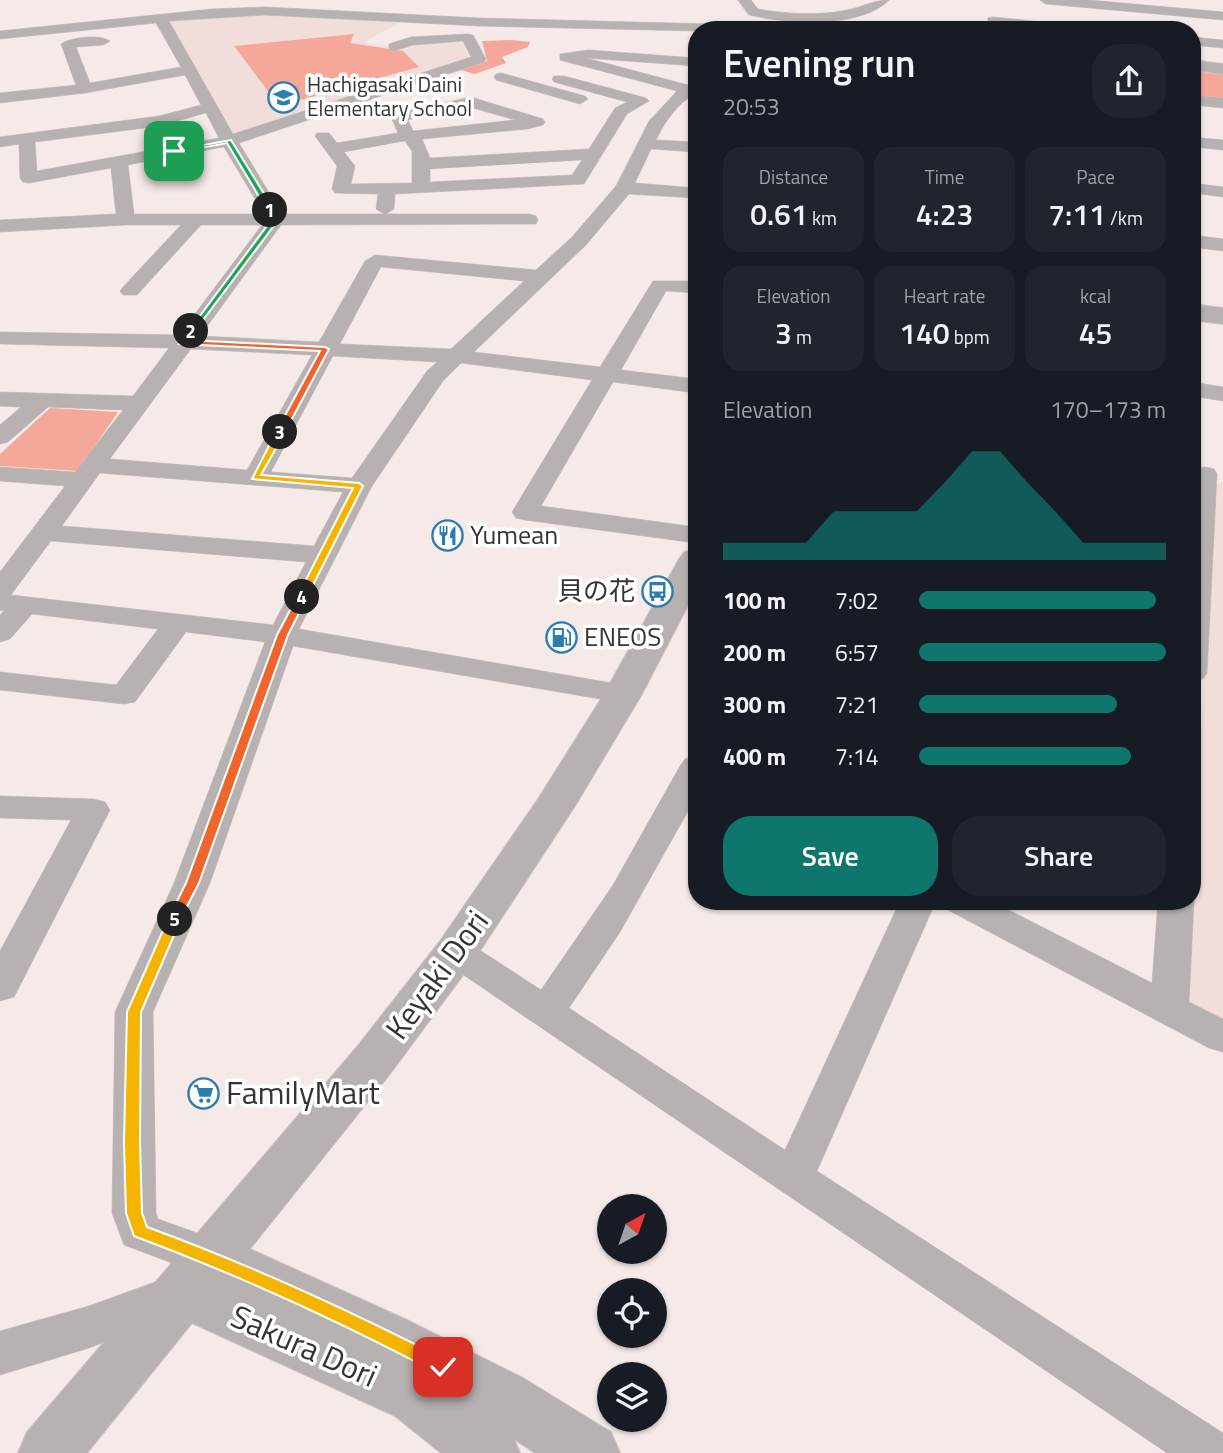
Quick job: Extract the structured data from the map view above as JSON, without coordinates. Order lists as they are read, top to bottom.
{
  "streets": {
    "street": ["Keyaki Dori", "Sakura Dori"]
  },
  "crossings": [
    ["Keyaki Dori", "Sakura Dori"]
  ],
  "places": {
    "school or university": ["Hachigasaki Daini Elementary School"],
    "restaurant": ["Yumean"],
    "bus stop": ["貝の花"],
    "fuel station": ["ENEOS"],
    "supermarket": ["FamilyMart"]
  },
  "north": "top right",
  "page": {
    "heading": ["Evening run", "20:53"],
    "stats": [
      ["Distance", "0.61 km"],
      ["Time", "4:23"],
      ["Pace", "7:11 /km"],
      ["Elevation", "3 m"],
      ["Heart rate", "140 bpm"],
      ["kcal", "45"]
    ],
    "pins": [
      "1",
      "2",
      "3",
      "4",
      "5"
    ],
    "chart": ["Elevation", "170–173 m"],
    "list": [
      {
        "name": "100 m",
        "note": "7:02"
      },
      {
        "name": "200 m",
        "note": "6:57"
      },
      {
        "name": "300 m",
        "note": "7:21"
      },
      {
        "name": "400 m",
        "note": "7:14"
      }
    ],
    "buttons": ["Save", "Share"]
  }
}
